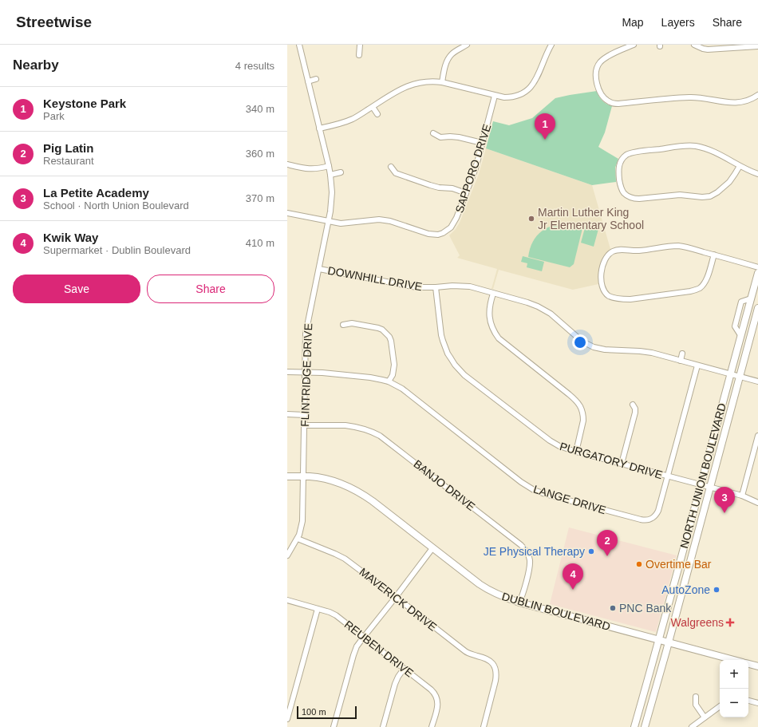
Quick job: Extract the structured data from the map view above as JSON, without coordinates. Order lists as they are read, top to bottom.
{
  "streets": {
    "main road": ["NORTH UNION BOULEVARD", "DUBLIN BOULEVARD"],
    "street": [
      "SAPPORO DRIVE",
      "DOWNHILL DRIVE",
      "FLINTRIDGE DRIVE",
      "PURGATORY DRIVE",
      "BANJO DRIVE",
      "LANGE DRIVE",
      "MAVERICK DRIVE",
      "REUBEN DRIVE"
    ]
  },
  "crossings": [
    ["SAPPORO DRIVE", "FLINTRIDGE DRIVE"],
    ["DOWNHILL DRIVE", "FLINTRIDGE DRIVE"],
    ["DOWNHILL DRIVE", "PURGATORY DRIVE"],
    ["DOWNHILL DRIVE", "NORTH UNION BOULEVARD"],
    ["DOWNHILL DRIVE", "LANGE DRIVE"],
    ["FLINTRIDGE DRIVE", "BANJO DRIVE"],
    ["FLINTRIDGE DRIVE", "LANGE DRIVE"],
    ["FLINTRIDGE DRIVE", "MAVERICK DRIVE"],
    ["FLINTRIDGE DRIVE", "DUBLIN BOULEVARD"],
    ["PURGATORY DRIVE", "NORTH UNION BOULEVARD"],
    ["PURGATORY DRIVE", "LANGE DRIVE"],
    ["NORTH UNION BOULEVARD", "DUBLIN BOULEVARD"],
    ["BANJO DRIVE", "DUBLIN BOULEVARD"]
  ],
  "places": {
    "other": [
      "Martin Luther King Jr Elementary School",
      "JE Physical Therapy",
      "Overtime Bar",
      "AutoZone",
      "PNC Bank"
    ],
    "health": ["Walgreens"]
  },
  "scale_bar": "100 m",
  "page": {
    "header": "Streetwise",
    "nav": ["Map", "Layers", "Share"],
    "heading": ["Nearby", "4 results"],
    "list": [
      {
        "mark": "1",
        "name": "Keystone Park",
        "note": "Park",
        "value": "340 m"
      },
      {
        "mark": "2",
        "name": "Pig Latin",
        "note": "Restaurant",
        "value": "360 m"
      },
      {
        "mark": "3",
        "name": "La Petite Academy",
        "note": "School · North Union Boulevard",
        "value": "370 m"
      },
      {
        "mark": "4",
        "name": "Kwik Way",
        "note": "Supermarket · Dublin Boulevard",
        "value": "410 m"
      }
    ],
    "pins": [
      "1",
      "3",
      "2",
      "4"
    ],
    "buttons": ["Save", "Share"],
    "map_buttons": ["+", "−"],
    "scale": "100 m"
  }
}
